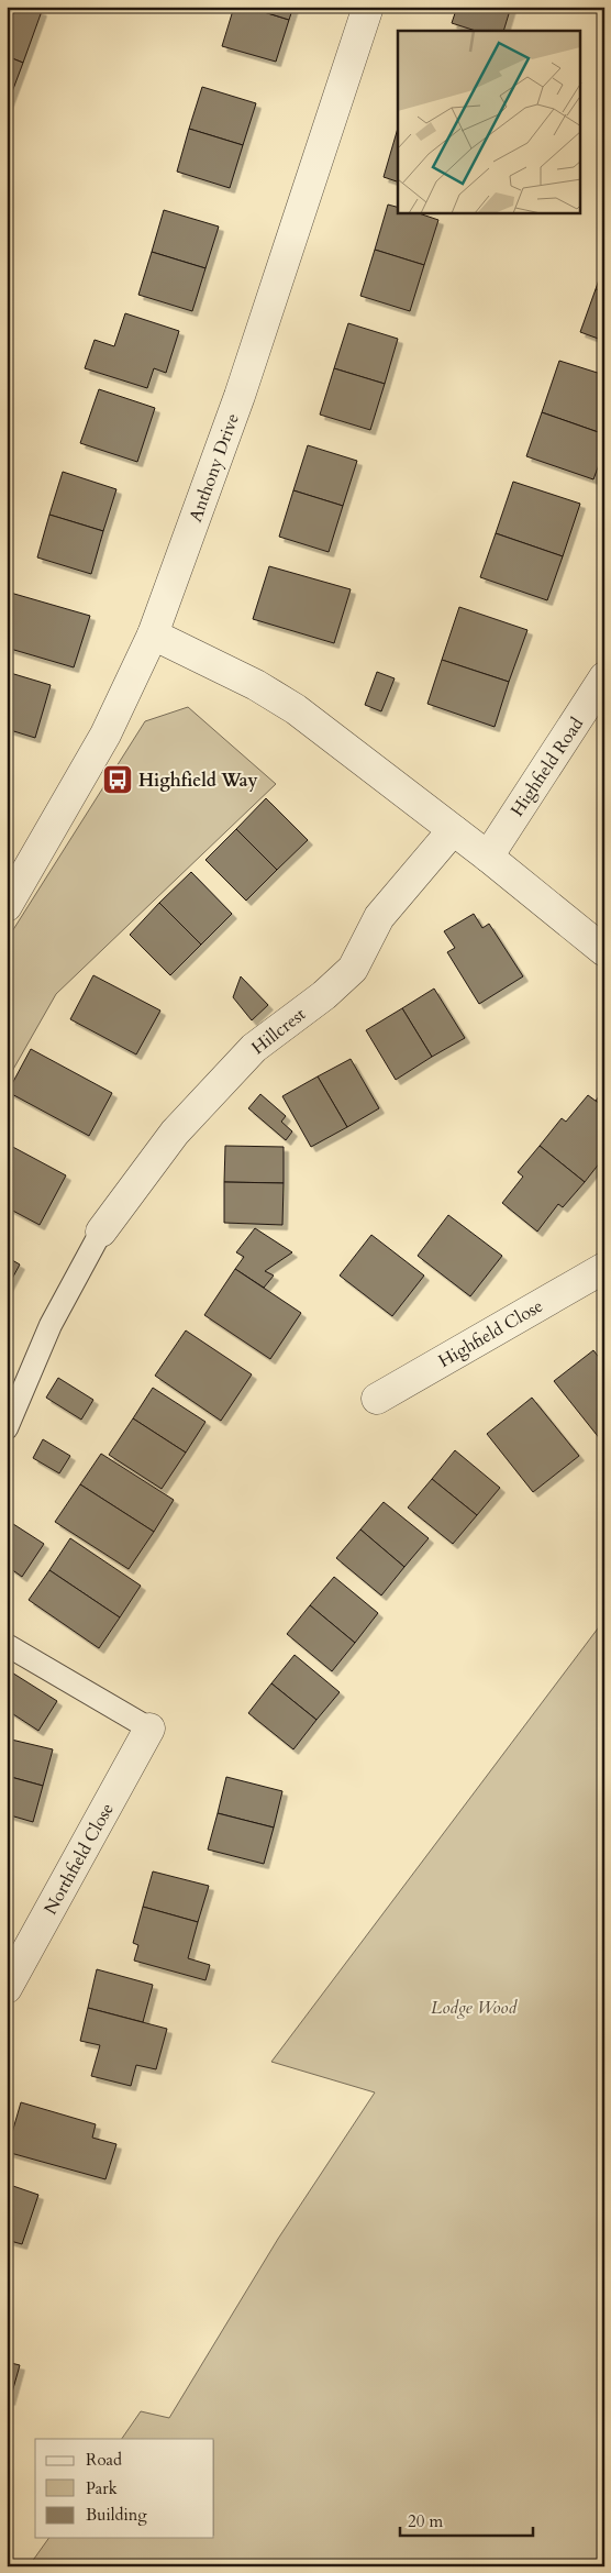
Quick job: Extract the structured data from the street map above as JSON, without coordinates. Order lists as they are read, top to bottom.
{
  "streets": {
    "street": [
      "Anthony Drive",
      "Highfield Road",
      "Hillcrest",
      "Highfield Close",
      "Northfield Close"
    ]
  },
  "parks": ["Lodge Wood"],
  "places": {
    "bus stop": ["Highfield Way"]
  },
  "legend": ["Road", "Park", "Building"],
  "scale_bar": "20 m"
}
